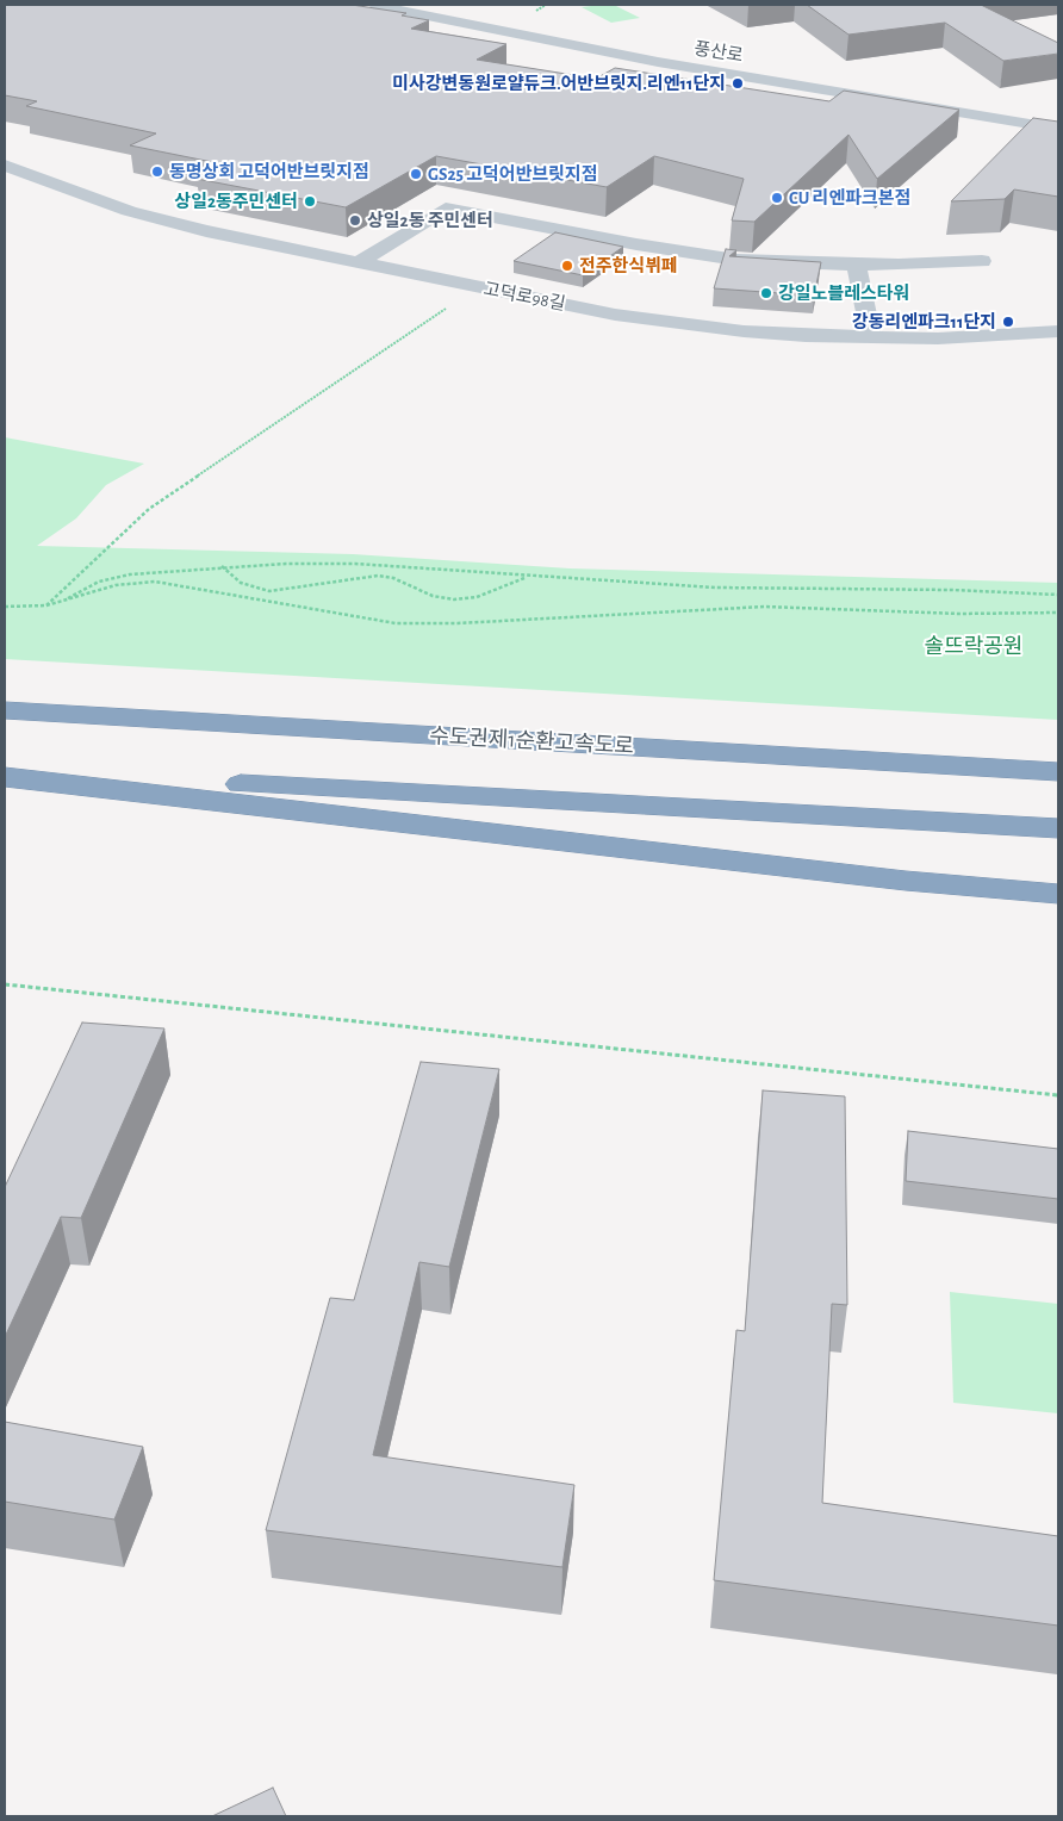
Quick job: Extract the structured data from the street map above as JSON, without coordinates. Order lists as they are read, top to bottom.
{
  "streets": {
    "highway": ["수도권제1순환고속도로"],
    "street": ["풍산로", "고덕로98길"]
  },
  "parks": ["솔뜨락공원"],
  "places": [
    "미사강변동원로얄듀크.어반브릿지.리엔11단지",
    "동명상회 고덕어반브릿지점",
    "GS25 고덕어반브릿지점",
    "CU 리엔파크본점",
    "상일2동주민센터",
    "상일2동 주민센터",
    "전주한식뷔페",
    "강일노블레스타워",
    "강동리엔파크11단지"
  ]
}
